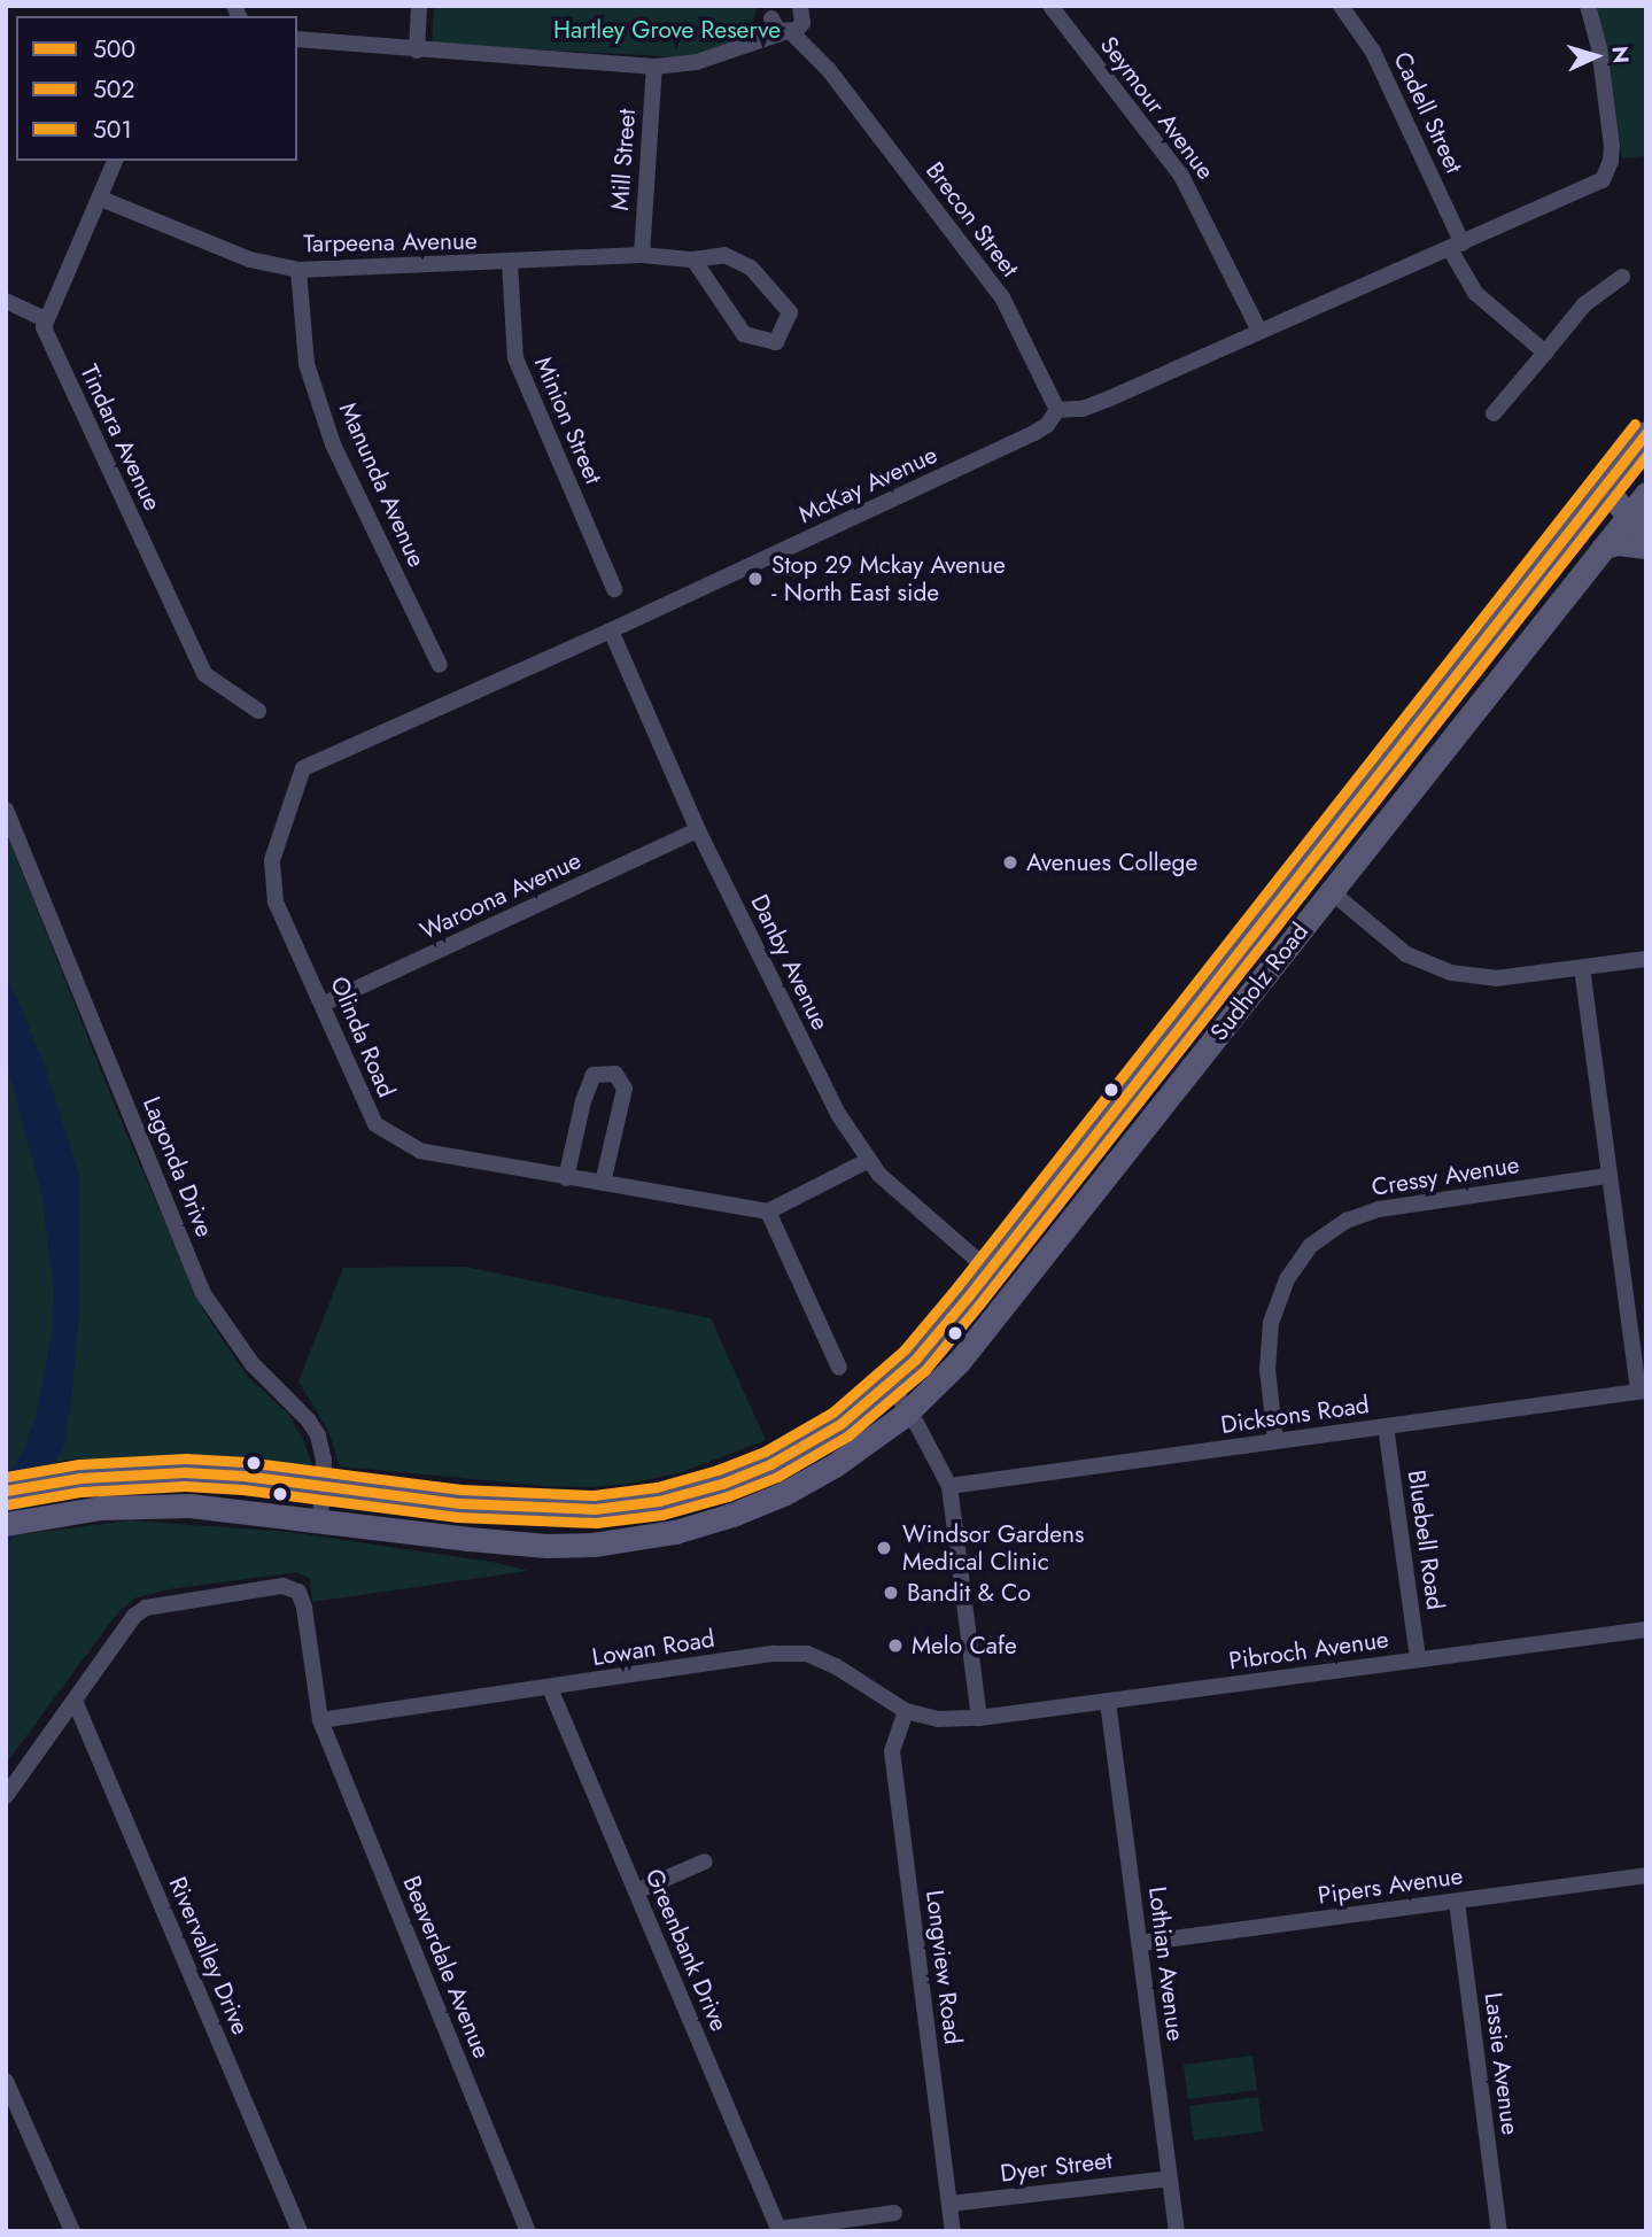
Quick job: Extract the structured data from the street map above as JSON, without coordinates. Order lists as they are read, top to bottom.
{
  "streets": {
    "main road": ["Sudholz Road"],
    "street": [
      "Seymour Avenue",
      "Cadell Street",
      "Mill Street",
      "Brecon Street",
      "Tarpeena Avenue",
      "Minion Street",
      "Tindara Avenue",
      "Manunda Avenue",
      "McKay Avenue",
      "Waroona Avenue",
      "Danby Avenue",
      "Olinda Road",
      "Lagonda Drive",
      "Cressy Avenue",
      "Dicksons Road",
      "Bluebell Road",
      "Lowan Road",
      "Pibroch Avenue",
      "Pipers Avenue",
      "Greenbank Drive",
      "Rivervalley Drive",
      "Lothian Avenue",
      "Beaverdale Avenue",
      "Longview Road",
      "Lassie Avenue",
      "Dyer Street"
    ]
  },
  "crossings": [
    ["Mill Street", "Tarpeena Avenue"],
    ["Brecon Street", "McKay Avenue"],
    ["Tarpeena Avenue", "Minion Street"],
    ["Tarpeena Avenue", "Manunda Avenue"],
    ["McKay Avenue", "Danby Avenue"],
    ["McKay Avenue", "Olinda Road"],
    ["Waroona Avenue", "Danby Avenue"],
    ["Waroona Avenue", "Olinda Road"],
    ["Danby Avenue", "Sudholz Road"],
    ["Sudholz Road", "Lagonda Drive"],
    ["Cressy Avenue", "Dicksons Road"],
    ["Dicksons Road", "Bluebell Road"],
    ["Bluebell Road", "Pibroch Avenue"],
    ["Lowan Road", "Pibroch Avenue"],
    ["Lowan Road", "Greenbank Drive"],
    ["Lowan Road", "Beaverdale Avenue"],
    ["Lowan Road", "Longview Road"],
    ["Pibroch Avenue", "Lothian Avenue"],
    ["Pipers Avenue", "Lothian Avenue"],
    ["Pipers Avenue", "Lassie Avenue"],
    ["Rivervalley Drive", "Beaverdale Avenue"],
    ["Lothian Avenue", "Dyer Street"],
    ["Longview Road", "Dyer Street"]
  ],
  "parks": ["Hartley Grove Reserve"],
  "places": [
    "Stop 29 Mckay Avenue - North East side",
    "Avenues College",
    "Windsor Gardens Medical Clinic",
    "Bandit & Co",
    "Melo Cafe"
  ],
  "lines": ["transit line 501", "transit line 500", "transit line 502"],
  "legend": ["500", "502", "501"],
  "north": "right"
}
